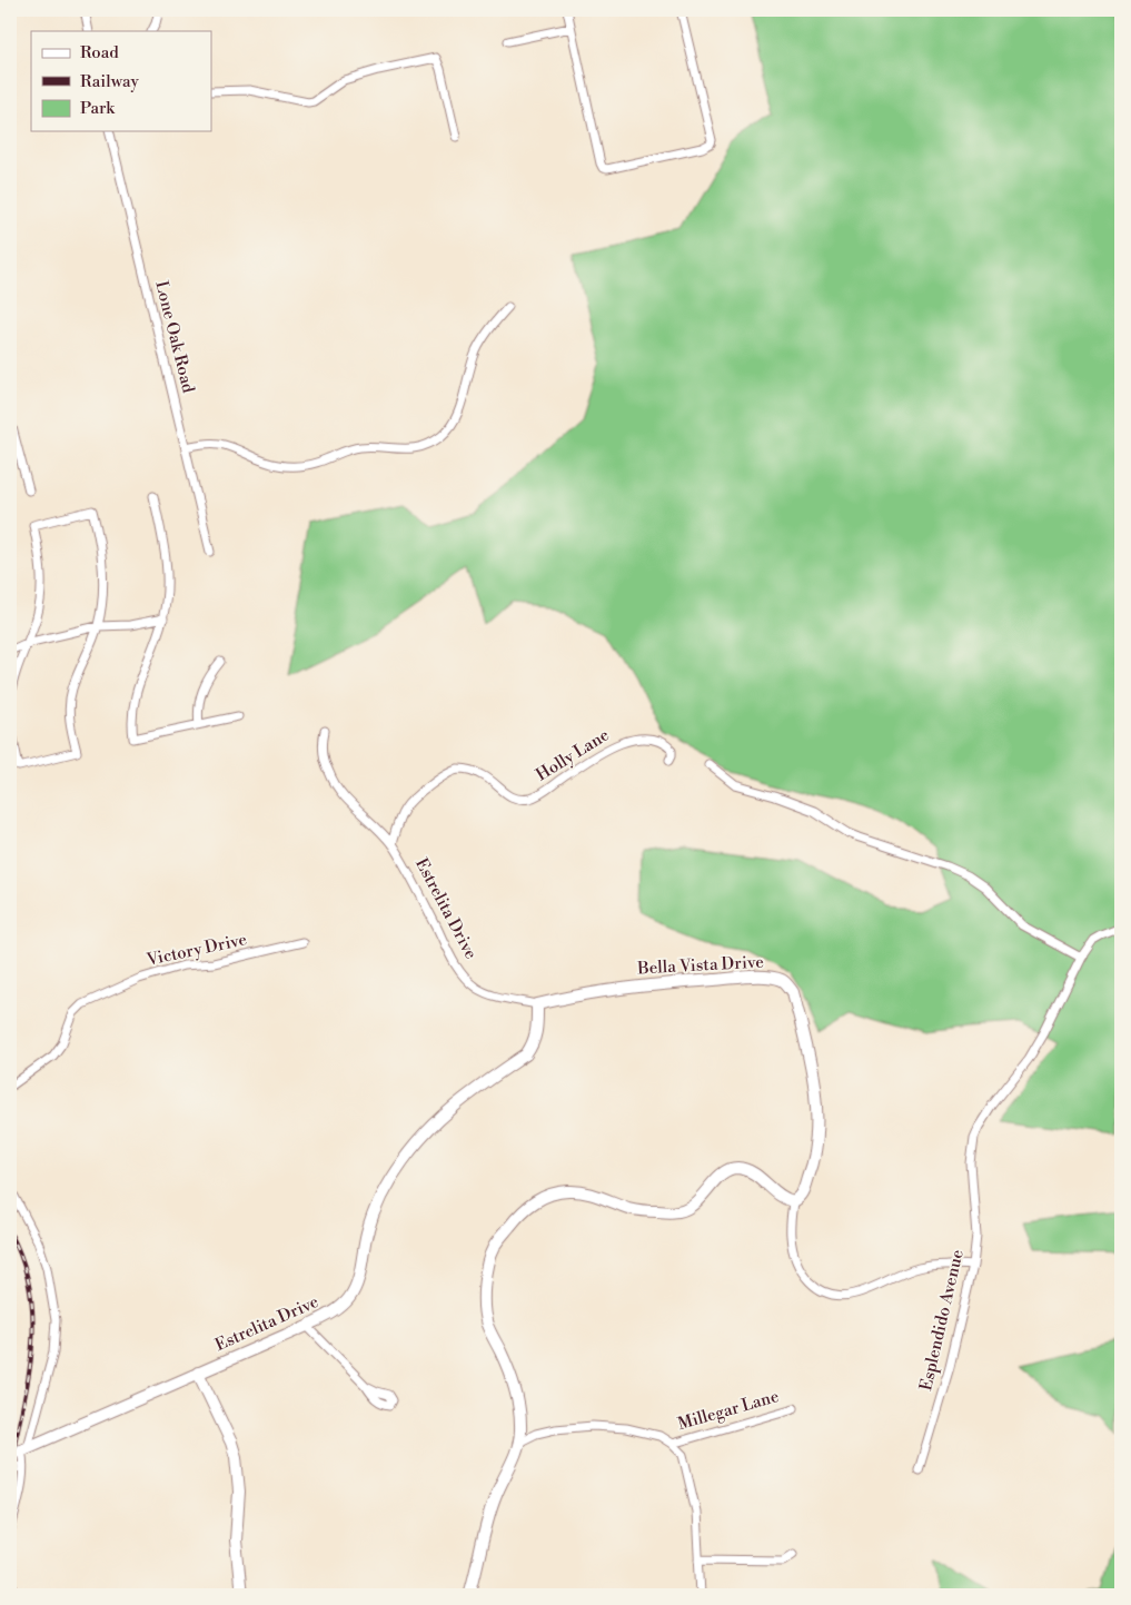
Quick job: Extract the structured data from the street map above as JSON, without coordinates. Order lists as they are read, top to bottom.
{
  "streets": {
    "street": [
      "Lone Oak Road",
      "Holly Lane",
      "Estrelita Drive",
      "Victory Drive",
      "Bella Vista Drive",
      "Esplendido Avenue",
      "Millegar Lane"
    ]
  },
  "crossings": [
    ["Holly Lane", "Estrelita Drive"],
    ["Estrelita Drive", "Bella Vista Drive"]
  ],
  "legend": ["Road", "Railway", "Park"]
}
